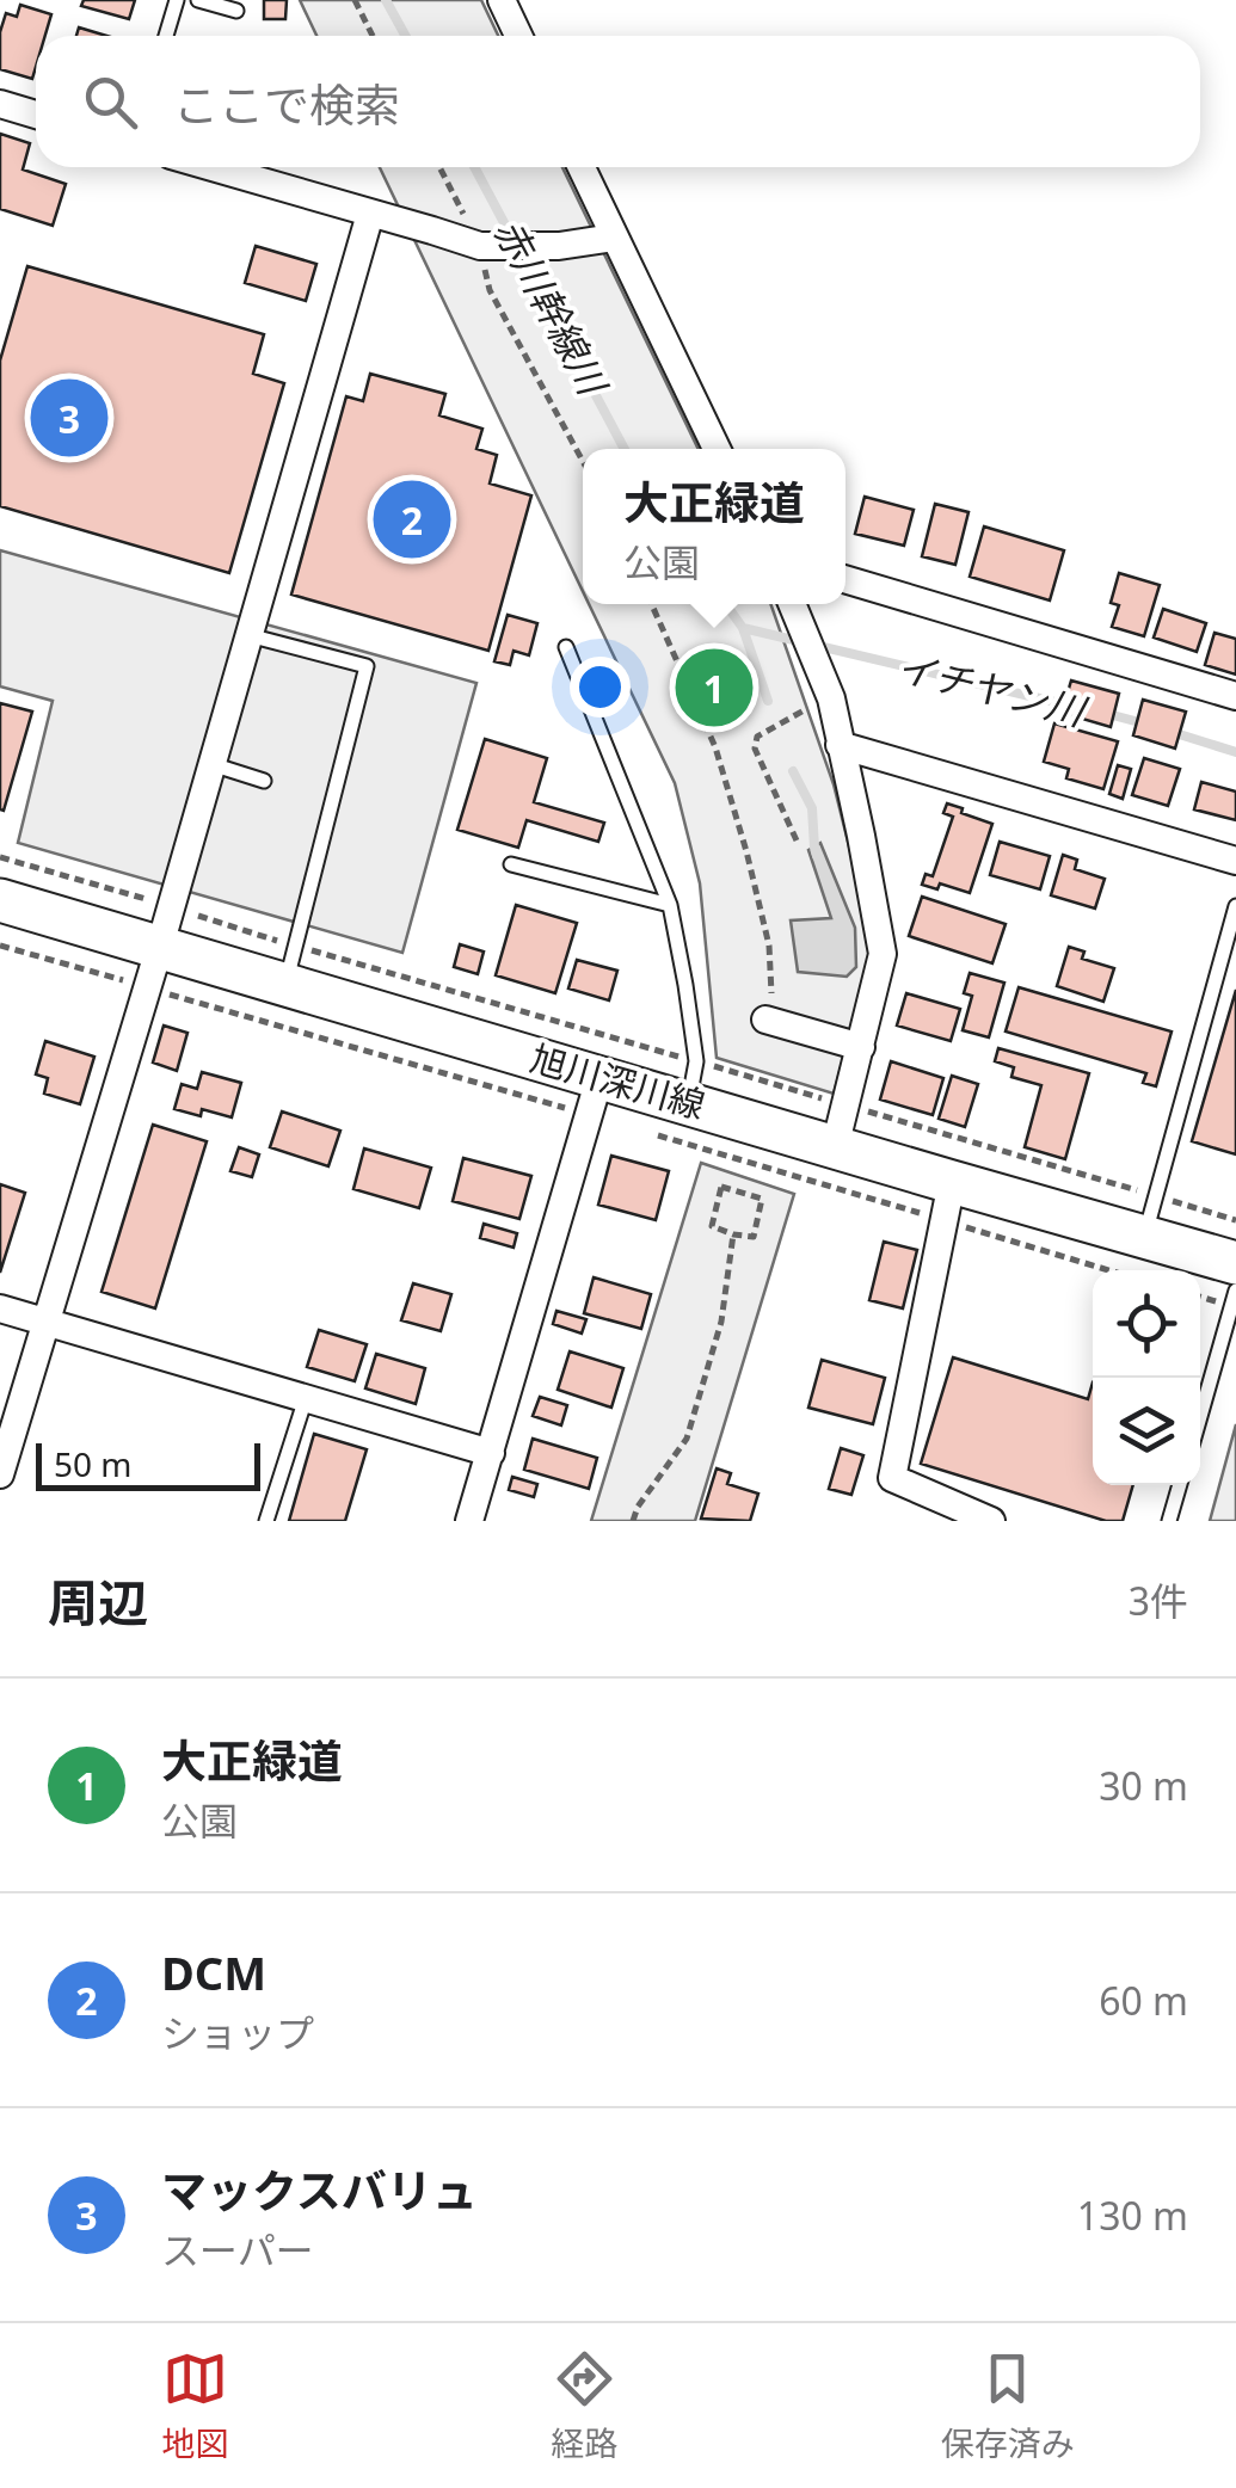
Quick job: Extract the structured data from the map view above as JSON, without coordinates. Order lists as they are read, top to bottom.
{
  "streets": {
    "main road": ["旭川深川線"]
  },
  "water": ["赤川幹線川", "イチヤン川"],
  "scale_bar": "50 m",
  "page": {
    "search": "ここで検索",
    "pins": ["3", "2", "1"],
    "popup": ["大正緑道", "公園"],
    "scale": "50 m",
    "heading": ["周辺", "3件"],
    "list": [
      {
        "mark": "1",
        "name": "大正緑道",
        "note": "公園",
        "value": "30 m"
      },
      {
        "mark": "2",
        "name": "DCM",
        "note": "ショップ",
        "value": "60 m"
      },
      {
        "mark": "3",
        "name": "マックスバリュ",
        "note": "スーパー",
        "value": "130 m"
      }
    ],
    "nav": ["地図", "経路", "保存済み"]
  }
}
